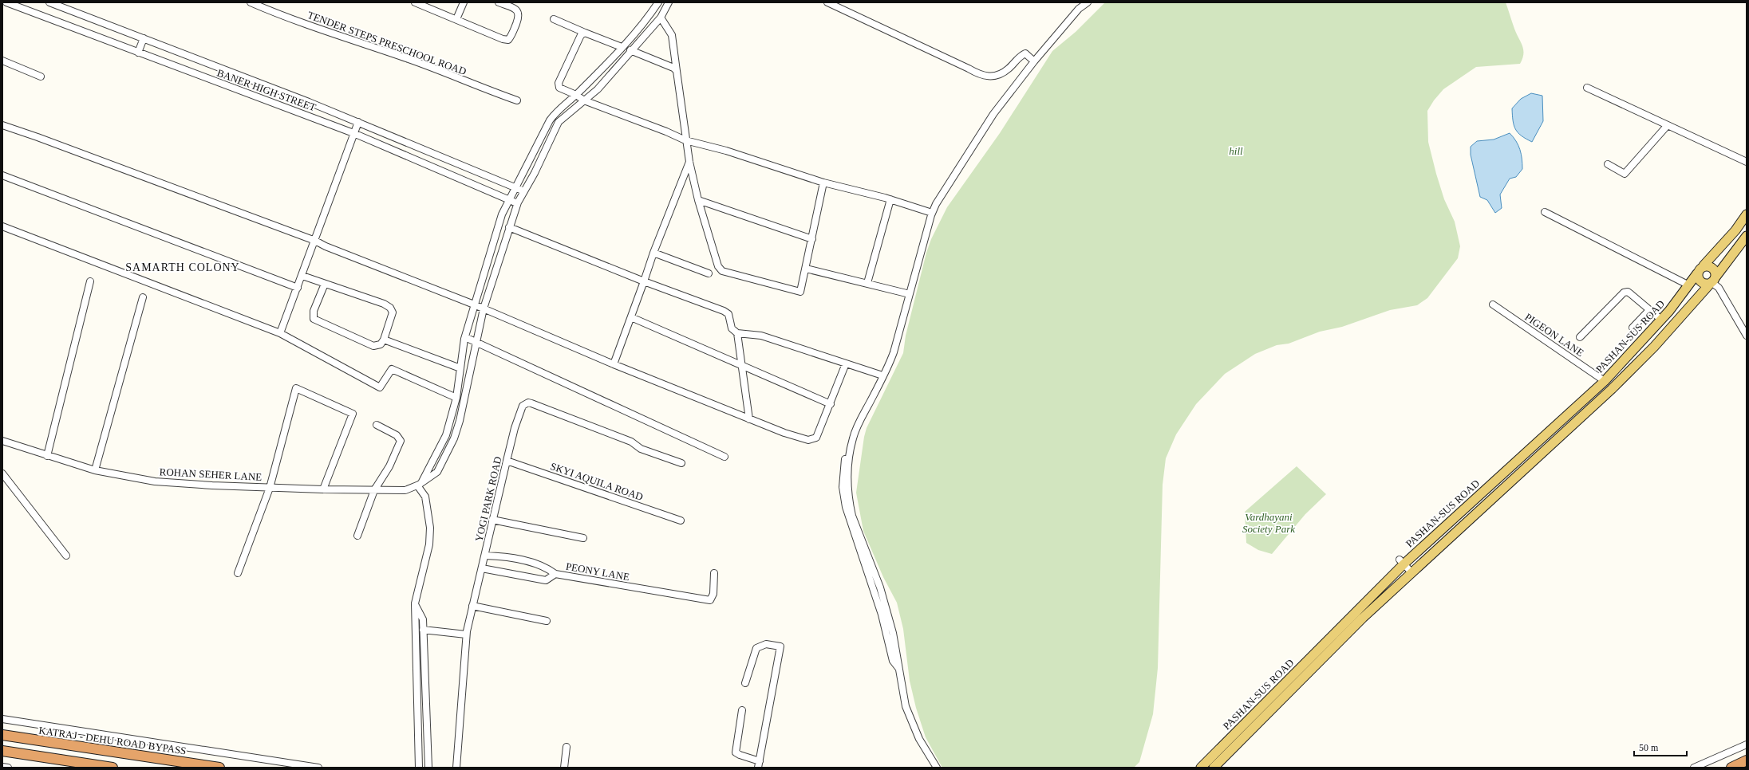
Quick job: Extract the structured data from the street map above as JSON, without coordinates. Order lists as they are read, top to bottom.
{
  "streets": {
    "highway": ["KATRAJ - DEHU ROAD BYPASS"],
    "main road": ["PASHAN-SUS ROAD"],
    "street": [
      "TENDER STEPS PRESCHOOL ROAD",
      "BANER HIGH STREET",
      "PIGEON LANE",
      "ROHAN SEHER LANE",
      "SKYI AQUILA ROAD",
      "YOGI PARK ROAD",
      "PEONY LANE"
    ]
  },
  "crossings": [
    ["BANER HIGH STREET", "ROHAN SEHER LANE"],
    ["PIGEON LANE", "PASHAN-SUS ROAD"],
    ["SKYI AQUILA ROAD", "YOGI PARK ROAD"],
    ["YOGI PARK ROAD", "PEONY LANE"]
  ],
  "districts": ["SAMARTH COLONY"],
  "parks": ["hill", "Vardhayani Society Park"],
  "scale_bar": "50 m"
}
